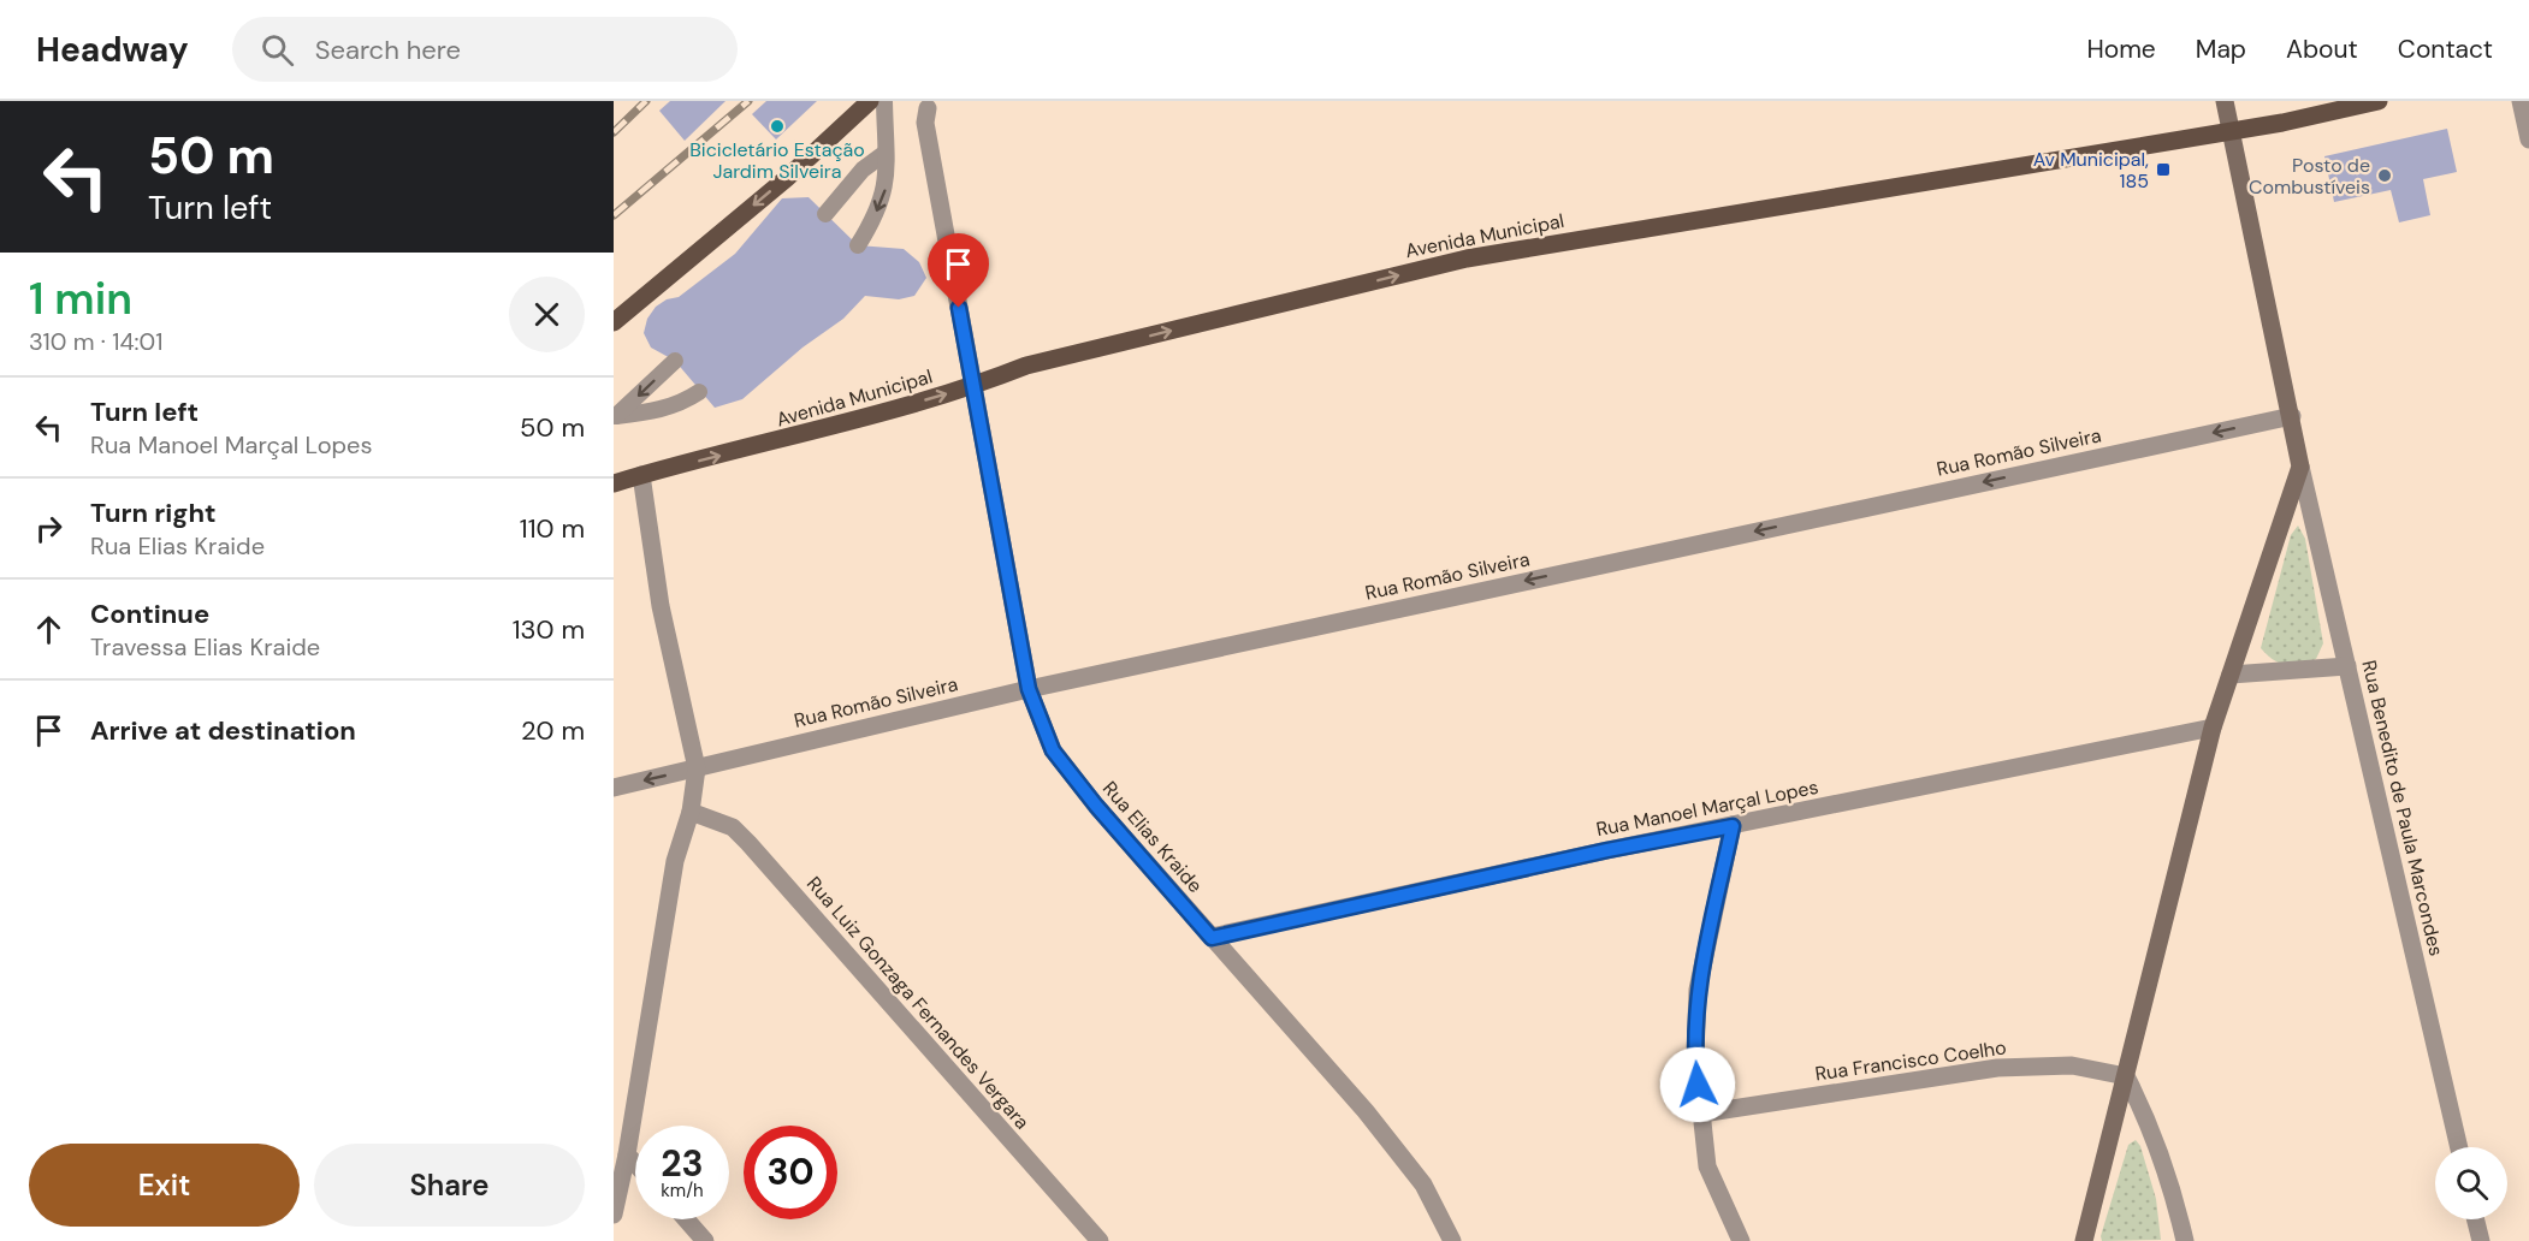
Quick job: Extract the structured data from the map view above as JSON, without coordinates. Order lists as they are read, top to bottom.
{
  "streets": {
    "main road": ["Avenida Municipal"],
    "street": [
      "Rua Romão Silveira",
      "Rua Manoel Marçal Lopes",
      "Rua Benedito de Paula Marcondes",
      "Rua Elias Kraide",
      "Rua Luiz Gonzaga Fernandes Vergara",
      "Rua Francisco Coelho"
    ]
  },
  "crossings": [
    ["Avenida Municipal", "Rua Elias Kraide"],
    ["Rua Romão Silveira", "Rua Elias Kraide"],
    ["Rua Manoel Marçal Lopes", "Rua Elias Kraide"]
  ],
  "one_way": ["Avenida Municipal", "Rua Romão Silveira"],
  "places": {
    "other": ["Bicicletário Estação Jardim Silveira", "Posto de Combustíveis"],
    "transit": ["Av Municipal, 185"]
  },
  "page": {
    "header": "Headway",
    "search": "Search here",
    "nav": [
      "Home",
      "Map",
      "About",
      "Contact"
    ],
    "turn": ["50 m", "Turn left"],
    "heading": ["1 min", "310 m · 14:01"],
    "list": [
      {
        "name": "Turn left",
        "note": "Rua Manoel Marçal Lopes",
        "value": "50 m"
      },
      {
        "name": "Turn right",
        "note": "Rua Elias Kraide",
        "value": "110 m"
      },
      {
        "name": "Continue",
        "note": "Travessa Elias Kraide",
        "value": "130 m"
      },
      {
        "name": "Arrive at destination",
        "value": "20 m"
      }
    ],
    "speed": "23 km/h",
    "limit": "30",
    "buttons": ["Exit", "Share"]
  }
}
